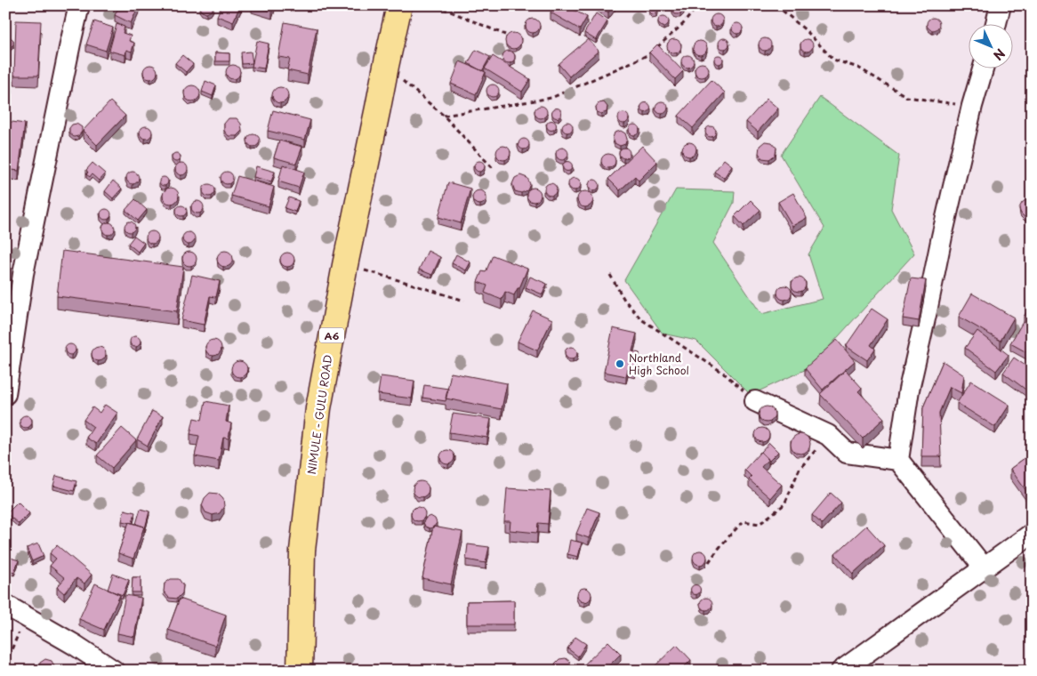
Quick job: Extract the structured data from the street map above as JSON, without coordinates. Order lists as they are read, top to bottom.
{
  "streets": {
    "main road": ["A6", "NIMULE - GULU ROAD"]
  },
  "places": ["Northland High School"],
  "north": "bottom right"
}
